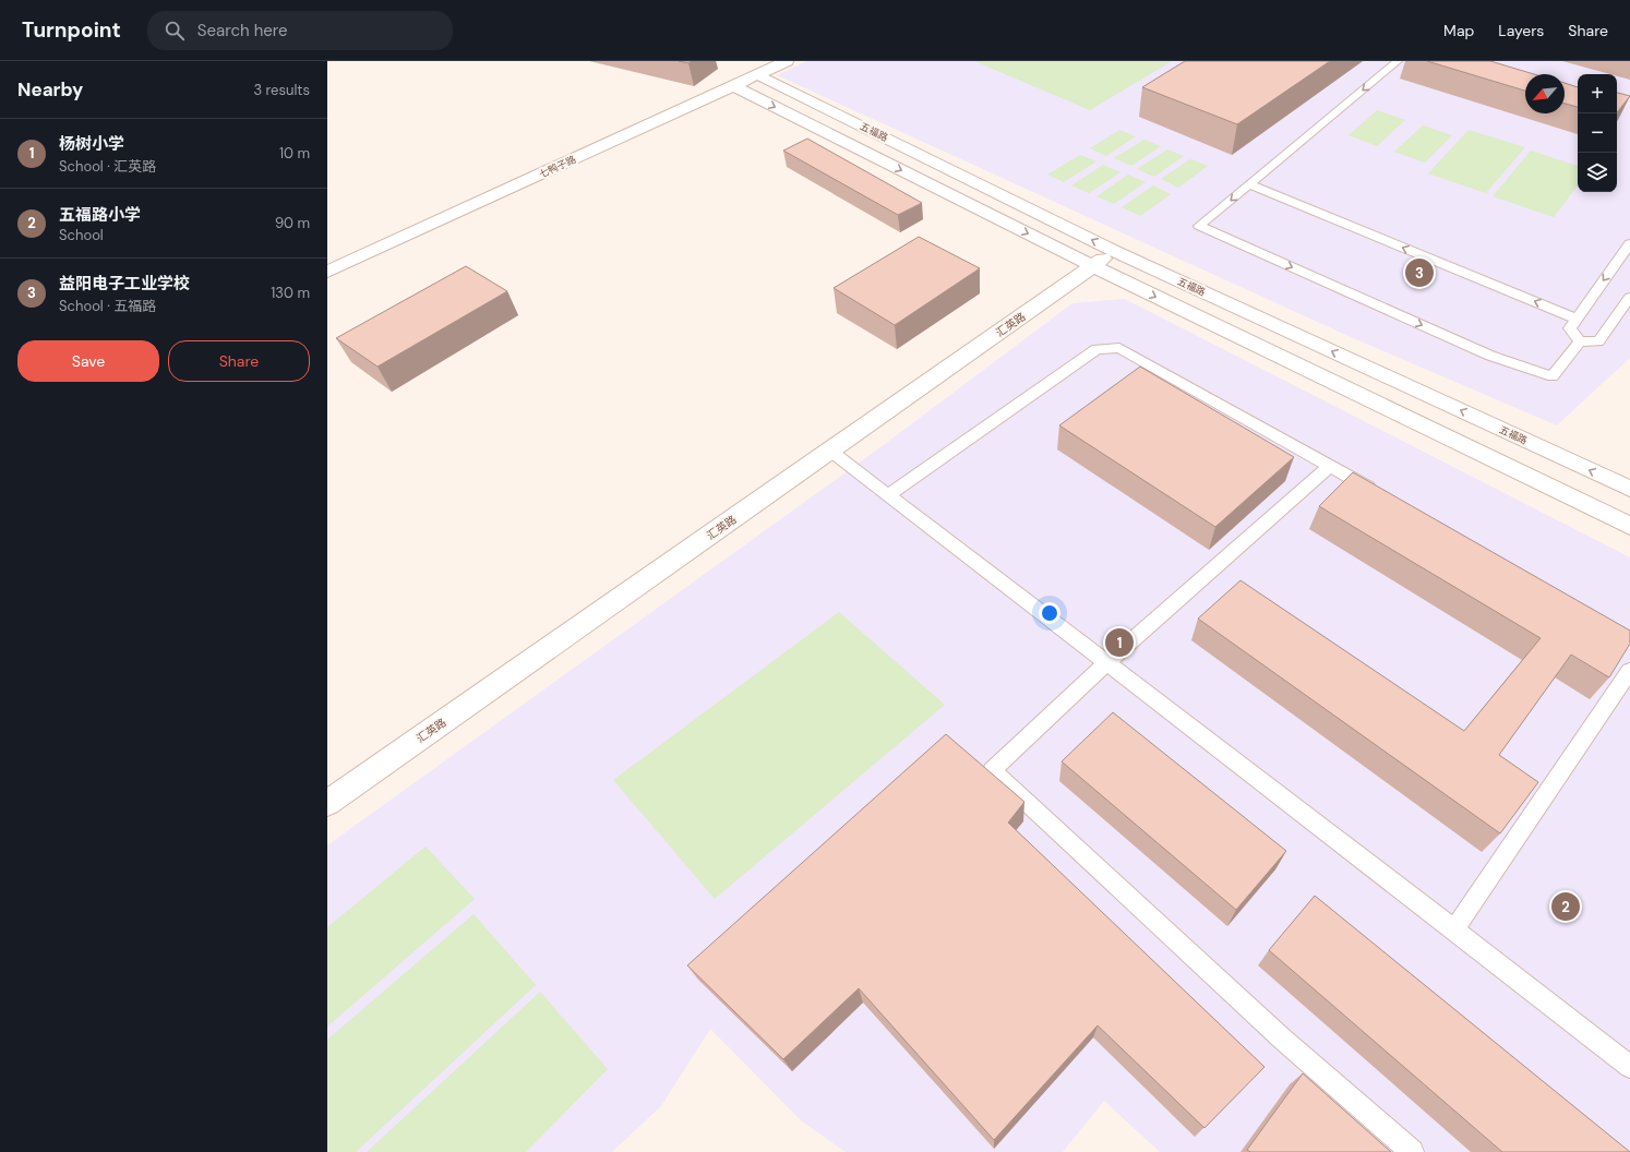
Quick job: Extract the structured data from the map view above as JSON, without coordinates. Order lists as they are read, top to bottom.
{
  "streets": {
    "street": ["五福路", "七鸭子路", "汇英路"]
  },
  "crossings": [
    ["五福路", "七鸭子路"],
    ["五福路", "汇英路"]
  ],
  "north": "bottom left",
  "page": {
    "header": "Turnpoint",
    "search": "Search here",
    "nav": ["Map", "Layers", "Share"],
    "heading": ["Nearby", "3 results"],
    "map_buttons": ["+", "−"],
    "list": [
      {
        "mark": "1",
        "name": "杨树小学",
        "note": "School · 汇英路",
        "value": "10 m"
      },
      {
        "mark": "2",
        "name": "五福路小学",
        "note": "School",
        "value": "90 m"
      },
      {
        "mark": "3",
        "name": "益阳电子工业学校",
        "note": "School · 五福路",
        "value": "130 m"
      }
    ],
    "pins": ["3", "1", "2"],
    "buttons": ["Save", "Share"]
  }
}
